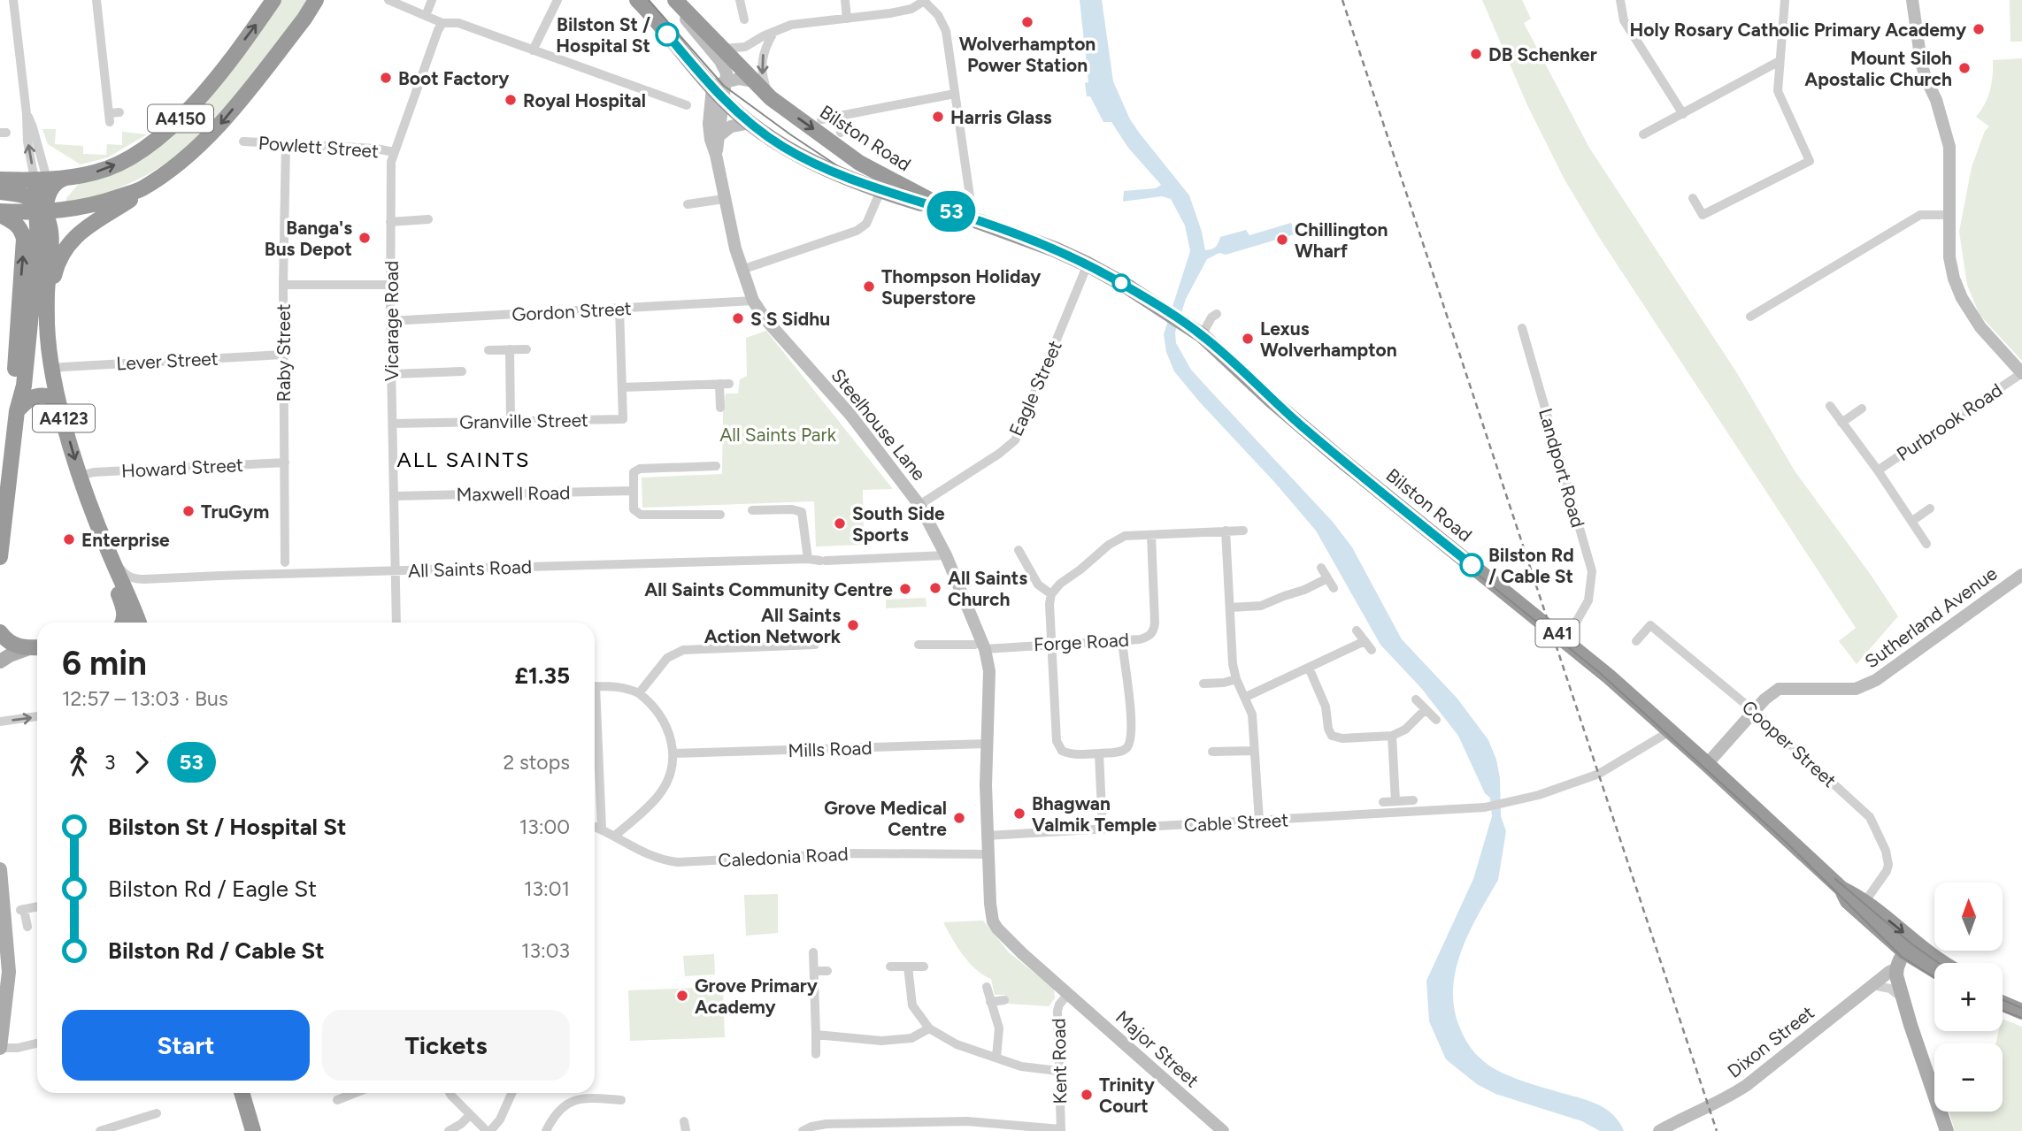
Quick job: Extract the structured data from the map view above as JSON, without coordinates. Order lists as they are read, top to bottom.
{
  "streets": {
    "highway": [
      "A4150",
      "Bilston Road",
      "A4123",
      "A41"
    ],
    "street": [
      "Powlett Street",
      "Gordon Street",
      "Vicarage Road",
      "Raby Street",
      "Lever Street",
      "Eagle Street",
      "Granville Street",
      "Purbrook Road",
      "Steelhouse Lane",
      "Howard Street",
      "Landport Road",
      "Maxwell Road",
      "All Saints Road",
      "Sutherland Avenue",
      "Forge Road",
      "Cooper Street",
      "Mills Road",
      "Cable Street",
      "Caledonia Road",
      "Dixon Street",
      "Major Street",
      "Kent Road"
    ]
  },
  "crossings": [
    ["A4150", "A4123"],
    ["Bilston Road", "Eagle Street"],
    ["Bilston Road", "Steelhouse Lane"],
    ["Bilston Road", "Landport Road"],
    ["Bilston Road", "Sutherland Avenue"],
    ["Bilston Road", "Cooper Street"],
    ["Bilston Road", "Cable Street"],
    ["Powlett Street", "Vicarage Road"],
    ["Powlett Street", "Raby Street"],
    ["Gordon Street", "Vicarage Road"],
    ["Gordon Street", "Granville Street"],
    ["Gordon Street", "Steelhouse Lane"],
    ["Vicarage Road", "Granville Street"],
    ["Vicarage Road", "Maxwell Road"],
    ["Vicarage Road", "All Saints Road"],
    ["Raby Street", "Lever Street"],
    ["Raby Street", "Howard Street"],
    ["Lever Street", "A4123"],
    ["Eagle Street", "Steelhouse Lane"],
    ["A4123", "Howard Street"],
    ["Steelhouse Lane", "All Saints Road"],
    ["Steelhouse Lane", "Forge Road"],
    ["Steelhouse Lane", "Mills Road"],
    ["Steelhouse Lane", "Cable Street"],
    ["Steelhouse Lane", "Caledonia Road"],
    ["Steelhouse Lane", "Major Street"],
    ["Steelhouse Lane", "Kent Road"],
    ["Sutherland Avenue", "Cooper Street"],
    ["Major Street", "Kent Road"]
  ],
  "districts": ["ALL SAINTS"],
  "parks": ["All Saints Park"],
  "places": [
    "Wolverhampton Power Station",
    "Holy Rosary Catholic Primary Academy",
    "Bilston St / Hospital St",
    "DB Schenker",
    "Mount Siloh Apostalic Church",
    "Boot Factory",
    "Royal Hospital",
    "Harris Glass",
    "Banga's Bus Depot",
    "Chillington Wharf",
    "Thompson Holiday Superstore",
    "S S Sidhu",
    "Lexus Wolverhampton",
    "TruGym",
    "South Side Sports",
    "Enterprise",
    "Bilston Rd / Cable St",
    "All Saints Church",
    "All Saints Community Centre",
    "All Saints Action Network",
    "Bhagwan Valmik Temple",
    "Grove Medical Centre",
    "Grove Primary Academy",
    "Trinity Court"
  ],
  "lines": ["bus line 53"],
  "north": "top",
  "page": {
    "on_map": "53",
    "heading": ["6 min", "12:57 – 13:03 · Bus", "£1.35"],
    "legs": ["3", "53", "2 stops"],
    "list": [
      {
        "name": "Bilston St / Hospital St",
        "value": "13:00"
      },
      {
        "name": "Bilston Rd / Eagle St",
        "value": "13:01"
      },
      {
        "name": "Bilston Rd / Cable St",
        "value": "13:03"
      }
    ],
    "map_buttons": ["+", "−"],
    "buttons": ["Start", "Tickets"]
  }
}
